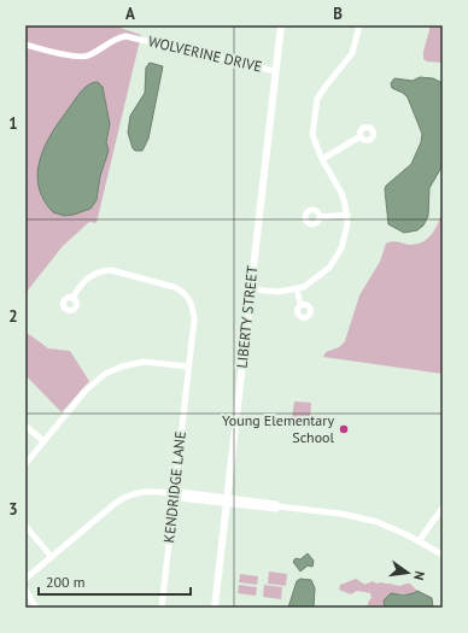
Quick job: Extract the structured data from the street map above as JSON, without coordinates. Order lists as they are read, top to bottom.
{
  "streets": {
    "street": ["WOLVERINE DRIVE", "LIBERTY STREET", "KENDRIDGE LANE"]
  },
  "crossings": [
    ["WOLVERINE DRIVE", "LIBERTY STREET"]
  ],
  "places": ["Young Elementary School"],
  "scale_bar": "200 m",
  "north": "right",
  "grid": {
    "columns": ["A", "B"],
    "rows": ["1", "2", "3"]
  }
}
